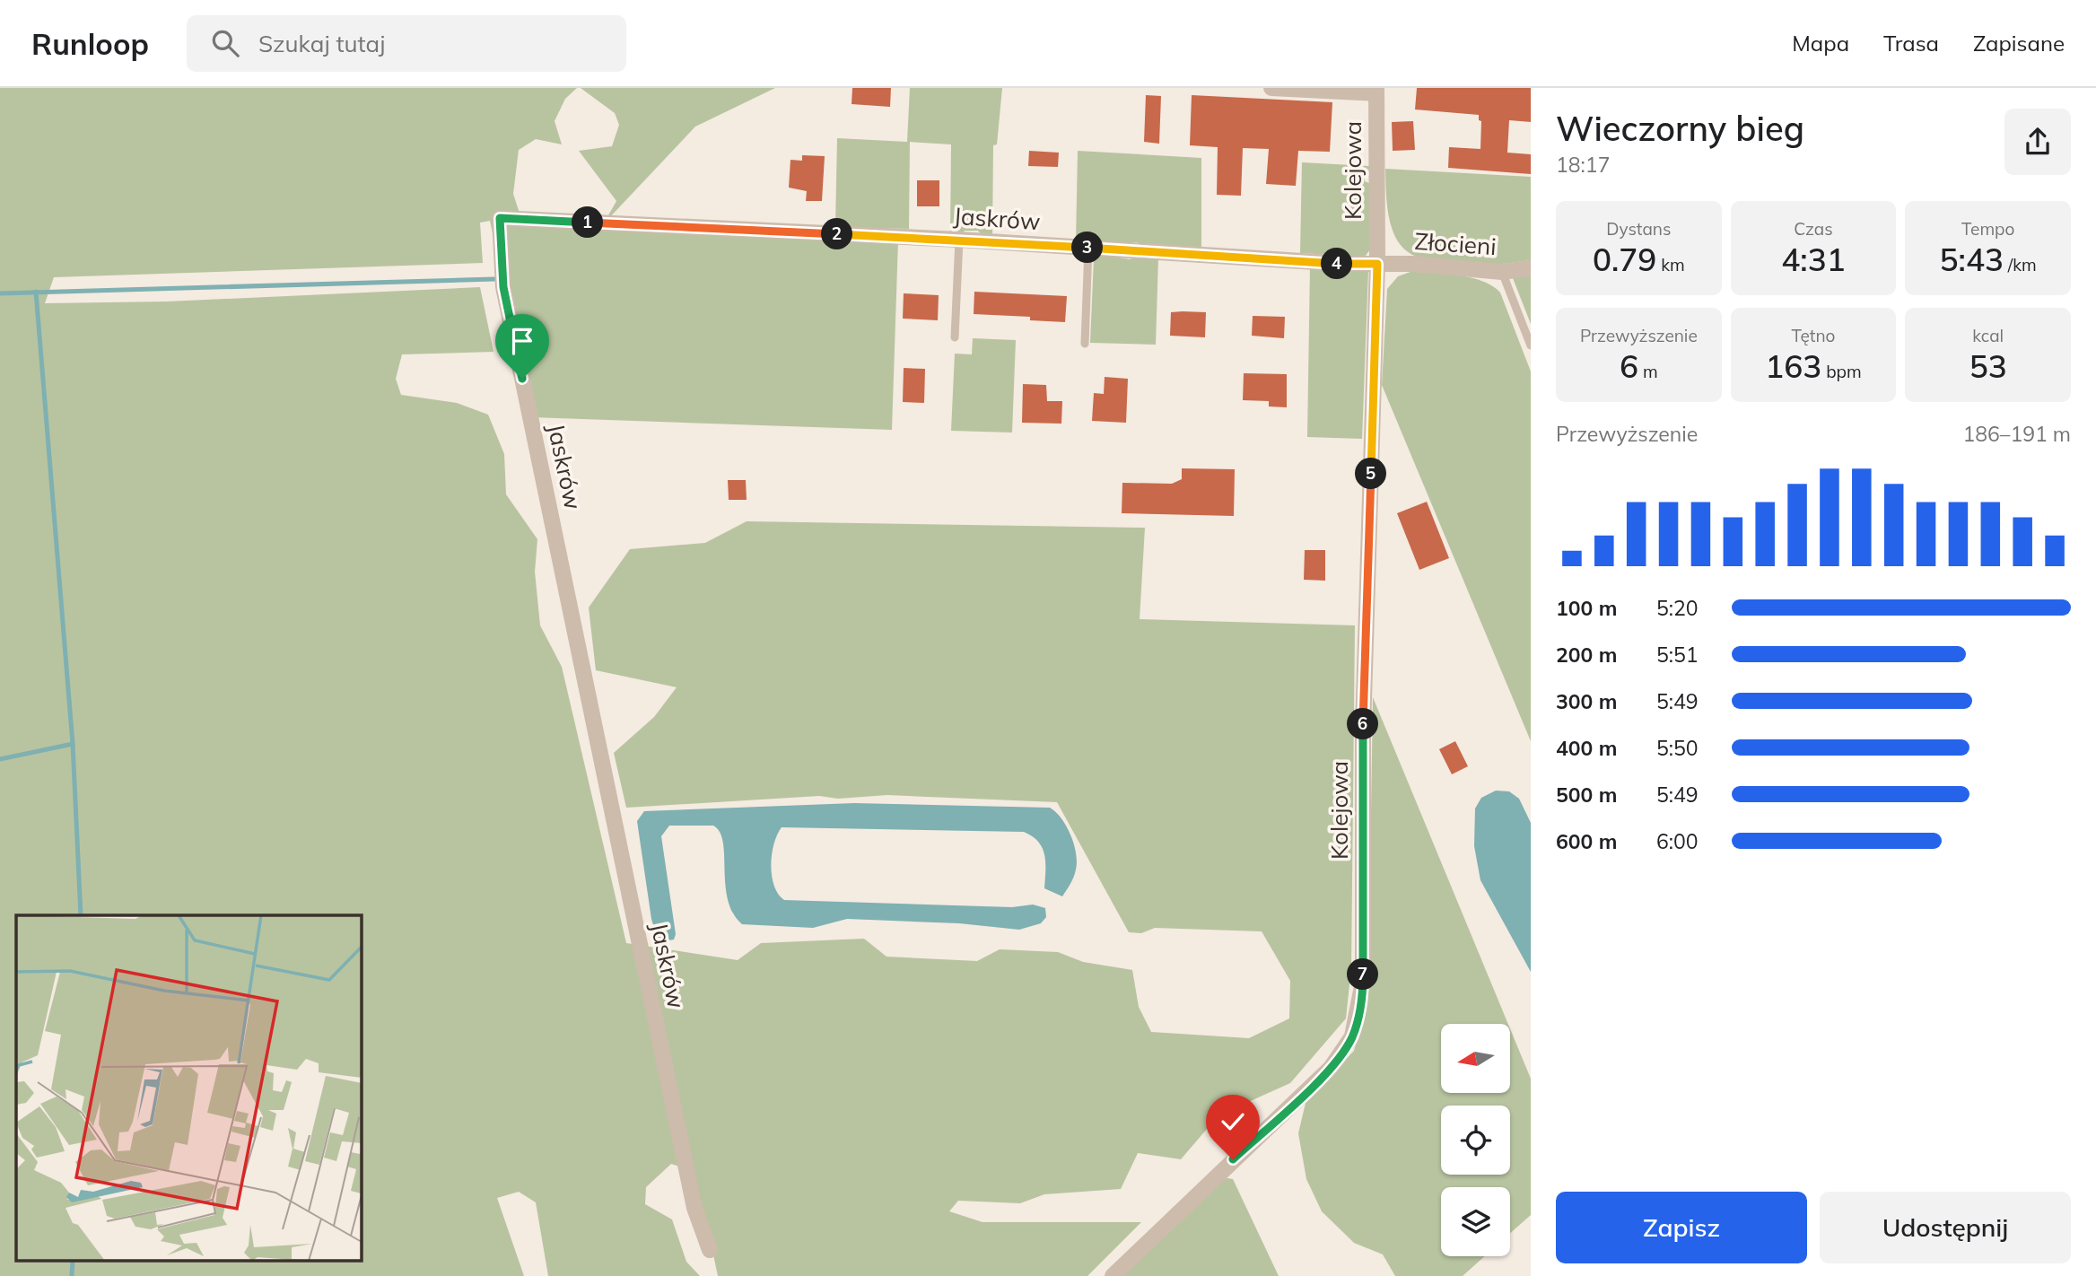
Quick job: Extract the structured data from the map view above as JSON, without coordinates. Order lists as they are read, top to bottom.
{
  "streets": {
    "street": ["Kolejowa", "Jaskrów", "Złocieni"]
  },
  "crossings": [
    ["Kolejowa", "Jaskrów"],
    ["Kolejowa", "Złocieni"],
    ["Jaskrów", "Złocieni"]
  ],
  "north": "left",
  "page": {
    "header": "Runloop",
    "search": "Szukaj tutaj",
    "nav": ["Mapa", "Trasa", "Zapisane"],
    "heading": ["Wieczorny bieg", "18:17"],
    "stats": [
      ["Dystans", "0.79 km"],
      ["Czas", "4:31"],
      ["Tempo", "5:43 /km"],
      ["Przewyższenie", "6 m"],
      ["Tętno", "163 bpm"],
      ["kcal", "53"]
    ],
    "pins": [
      "1",
      "2",
      "3",
      "4",
      "5",
      "6",
      "7"
    ],
    "chart": ["Przewyższenie", "186–191 m"],
    "list": [
      {
        "name": "100 m",
        "note": "5:20"
      },
      {
        "name": "200 m",
        "note": "5:51"
      },
      {
        "name": "300 m",
        "note": "5:49"
      },
      {
        "name": "400 m",
        "note": "5:50"
      },
      {
        "name": "500 m",
        "note": "5:49"
      },
      {
        "name": "600 m",
        "note": "6:00"
      }
    ],
    "buttons": ["Zapisz", "Udostępnij"]
  }
}
